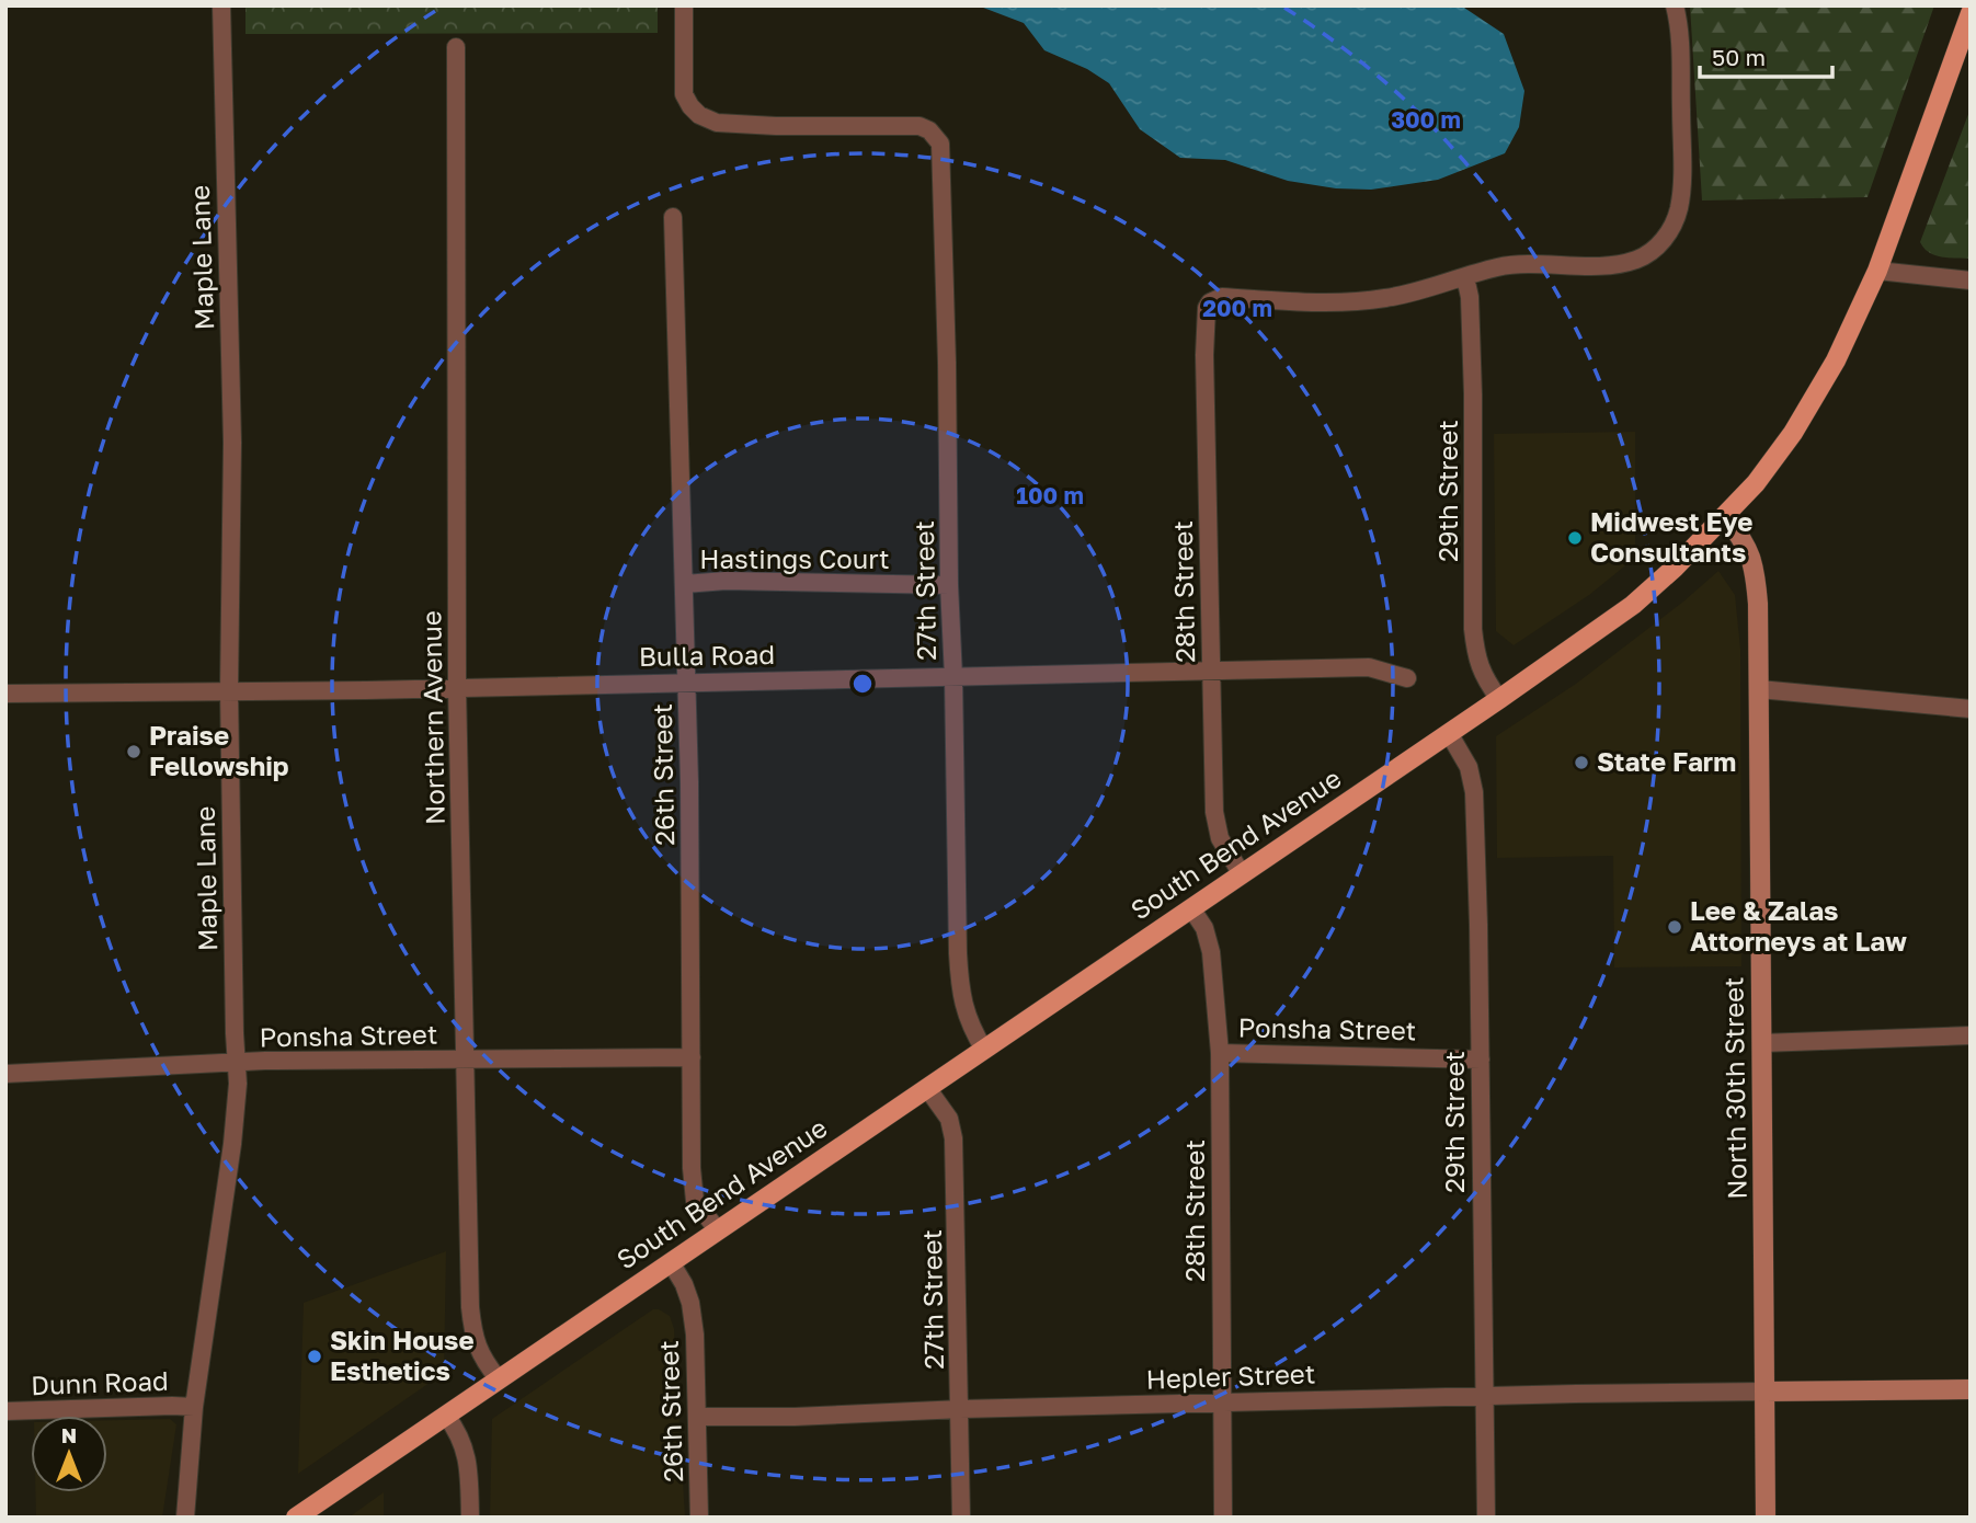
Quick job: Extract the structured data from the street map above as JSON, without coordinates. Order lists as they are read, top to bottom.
{
  "streets": {
    "main road": ["South Bend Avenue"],
    "street": [
      "Maple Lane",
      "29th Street",
      "Hastings Court",
      "27th Street",
      "28th Street",
      "Bulla Road",
      "Northern Avenue",
      "26th Street",
      "Ponsha Street",
      "North 30th Street",
      "Hepler Street",
      "Dunn Road"
    ]
  },
  "crossings": [
    ["Maple Lane", "Bulla Road"],
    ["Maple Lane", "Ponsha Street"],
    ["Maple Lane", "Dunn Road"],
    ["29th Street", "28th Street"],
    ["29th Street", "South Bend Avenue"],
    ["29th Street", "Ponsha Street"],
    ["29th Street", "Hepler Street"],
    ["Hastings Court", "27th Street"],
    ["Hastings Court", "26th Street"],
    ["27th Street", "Bulla Road"],
    ["27th Street", "South Bend Avenue"],
    ["27th Street", "Hepler Street"],
    ["28th Street", "Bulla Road"],
    ["28th Street", "South Bend Avenue"],
    ["28th Street", "Ponsha Street"],
    ["28th Street", "Hepler Street"],
    ["Bulla Road", "Northern Avenue"],
    ["Bulla Road", "26th Street"],
    ["Northern Avenue", "South Bend Avenue"],
    ["Northern Avenue", "Ponsha Street"],
    ["26th Street", "South Bend Avenue"],
    ["26th Street", "Ponsha Street"],
    ["26th Street", "Hepler Street"],
    ["South Bend Avenue", "North 30th Street"],
    ["North 30th Street", "Hepler Street"]
  ],
  "places": [
    "Midwest Eye Consultants",
    "Praise Fellowship",
    "State Farm",
    "Lee & Zalas Attorneys at Law",
    "Skin House Esthetics"
  ],
  "scale_bar": "50 m",
  "north": "top",
  "rings": ["300 m", "200 m", "100 m"]
}
